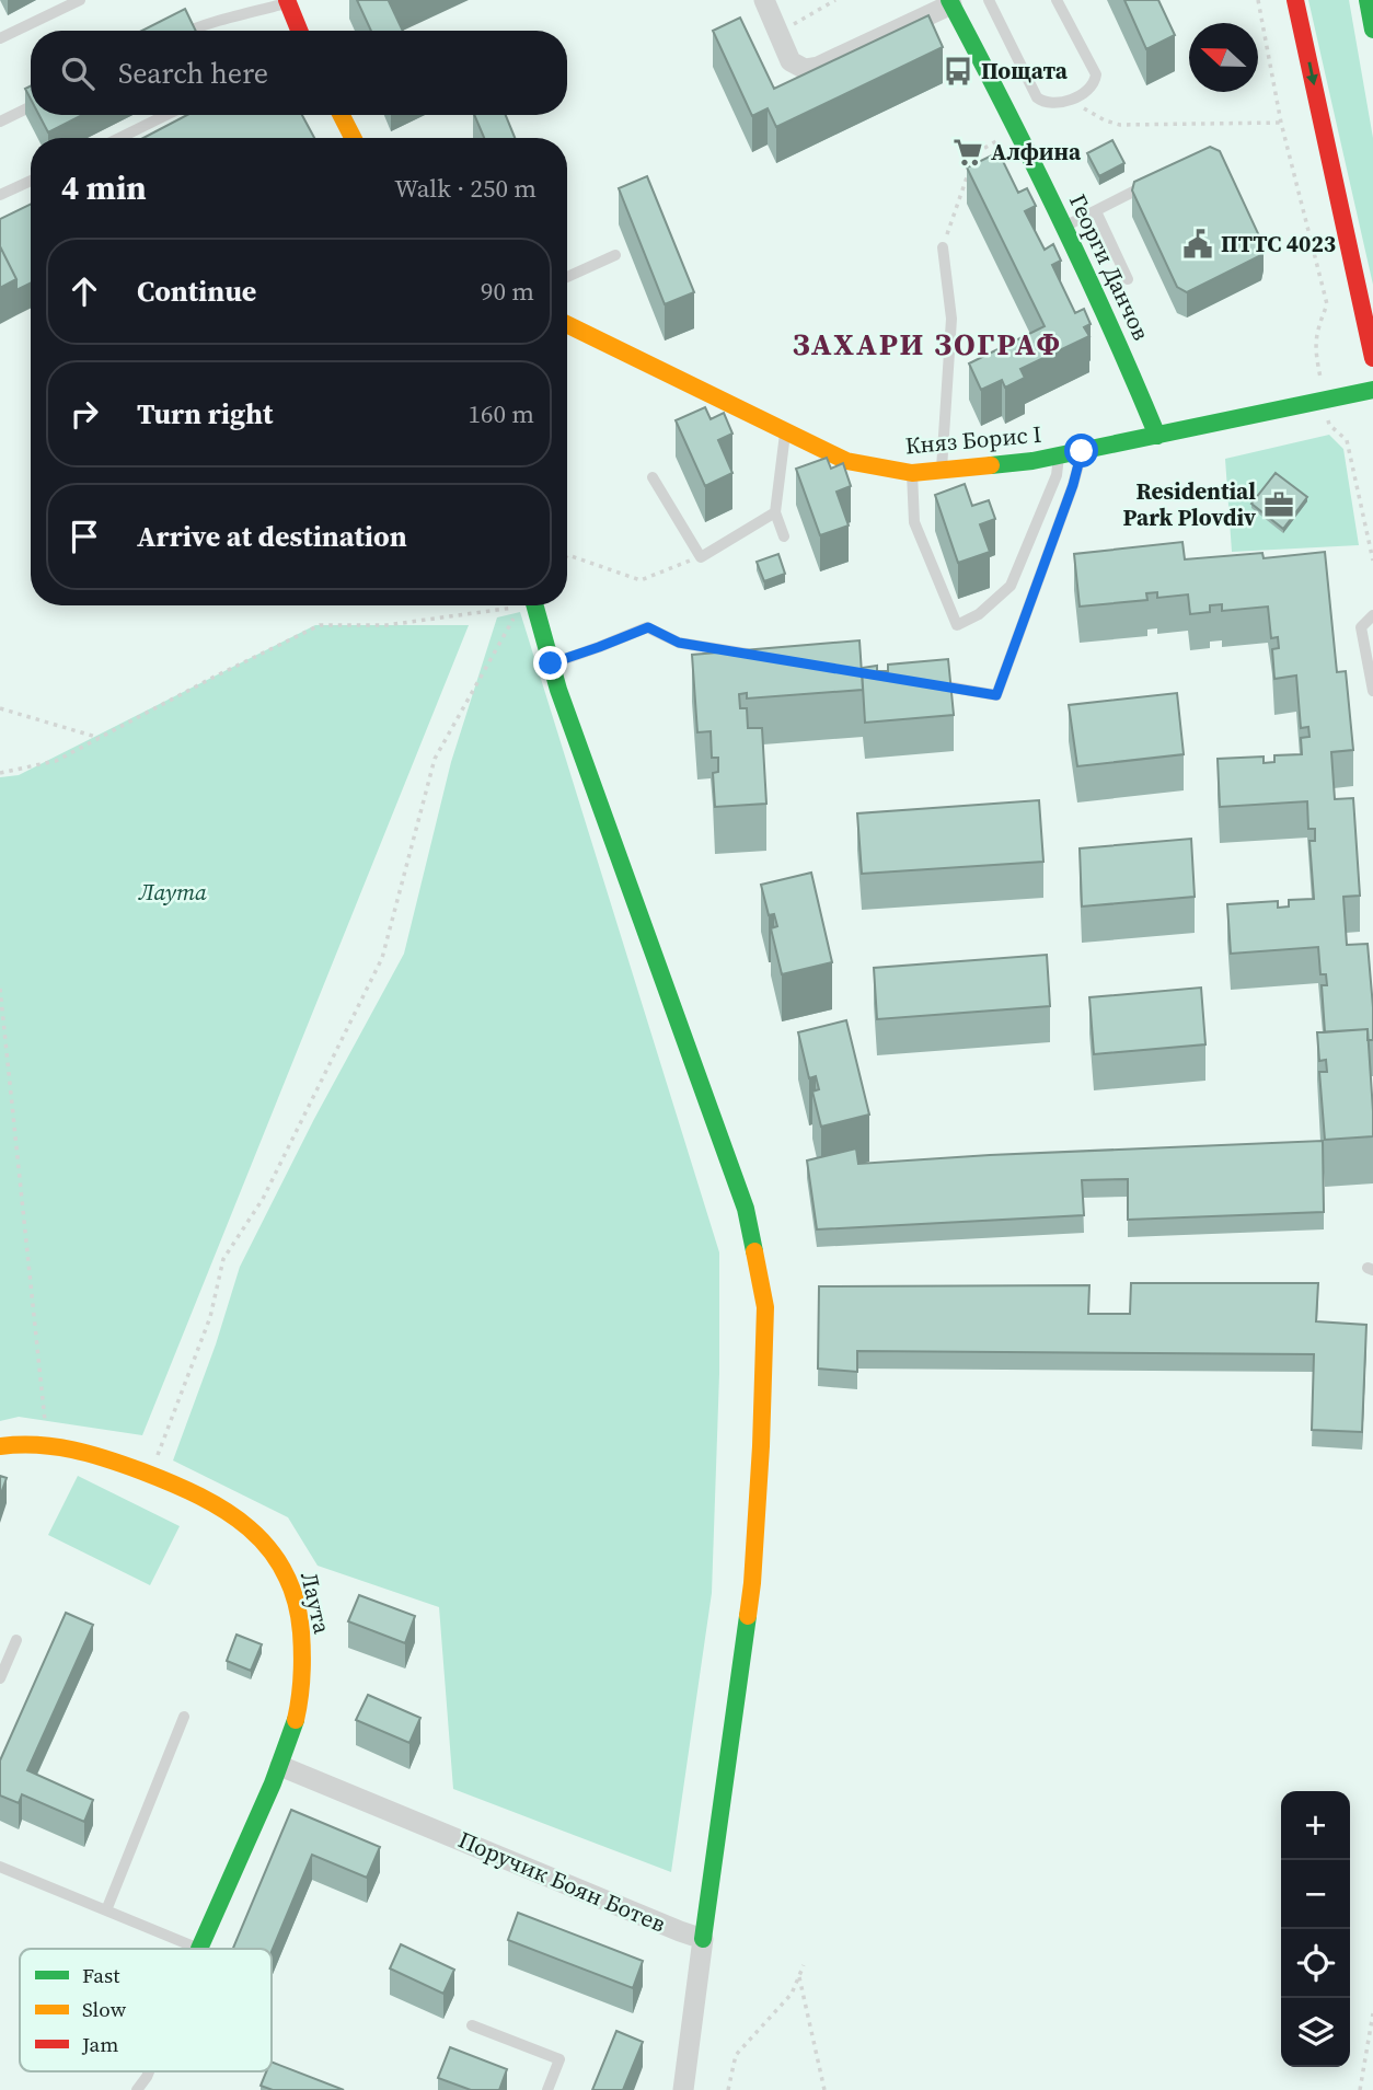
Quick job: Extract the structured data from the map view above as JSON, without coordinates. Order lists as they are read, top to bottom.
{
  "streets": {
    "street": [
      "Георги Данчов",
      "Княз Борис I",
      "Лаута",
      "Поручик Боян Ботев"
    ]
  },
  "crossings": [
    ["Георги Данчов", "Княз Борис I"],
    ["Лаута", "Поручик Боян Ботев"]
  ],
  "districts": ["ЗАХАРИ ЗОГРАФ"],
  "parks": ["Лаута"],
  "places": {
    "bus stop": ["Пощата"],
    "supermarket": ["Алфина"],
    "public building": ["ПТТС 4023"],
    "office": ["Residential Park Plovdiv"]
  },
  "legend": ["Fast", "Slow", "Jam"],
  "north": "left",
  "page": {
    "search": "Search here",
    "heading": ["4 min", "Walk · 250 m"],
    "list": [
      ["Continue", "90 m"],
      ["Turn right", "160 m"],
      "Arrive at destination"
    ],
    "map_buttons": ["+", "−"]
  }
}
